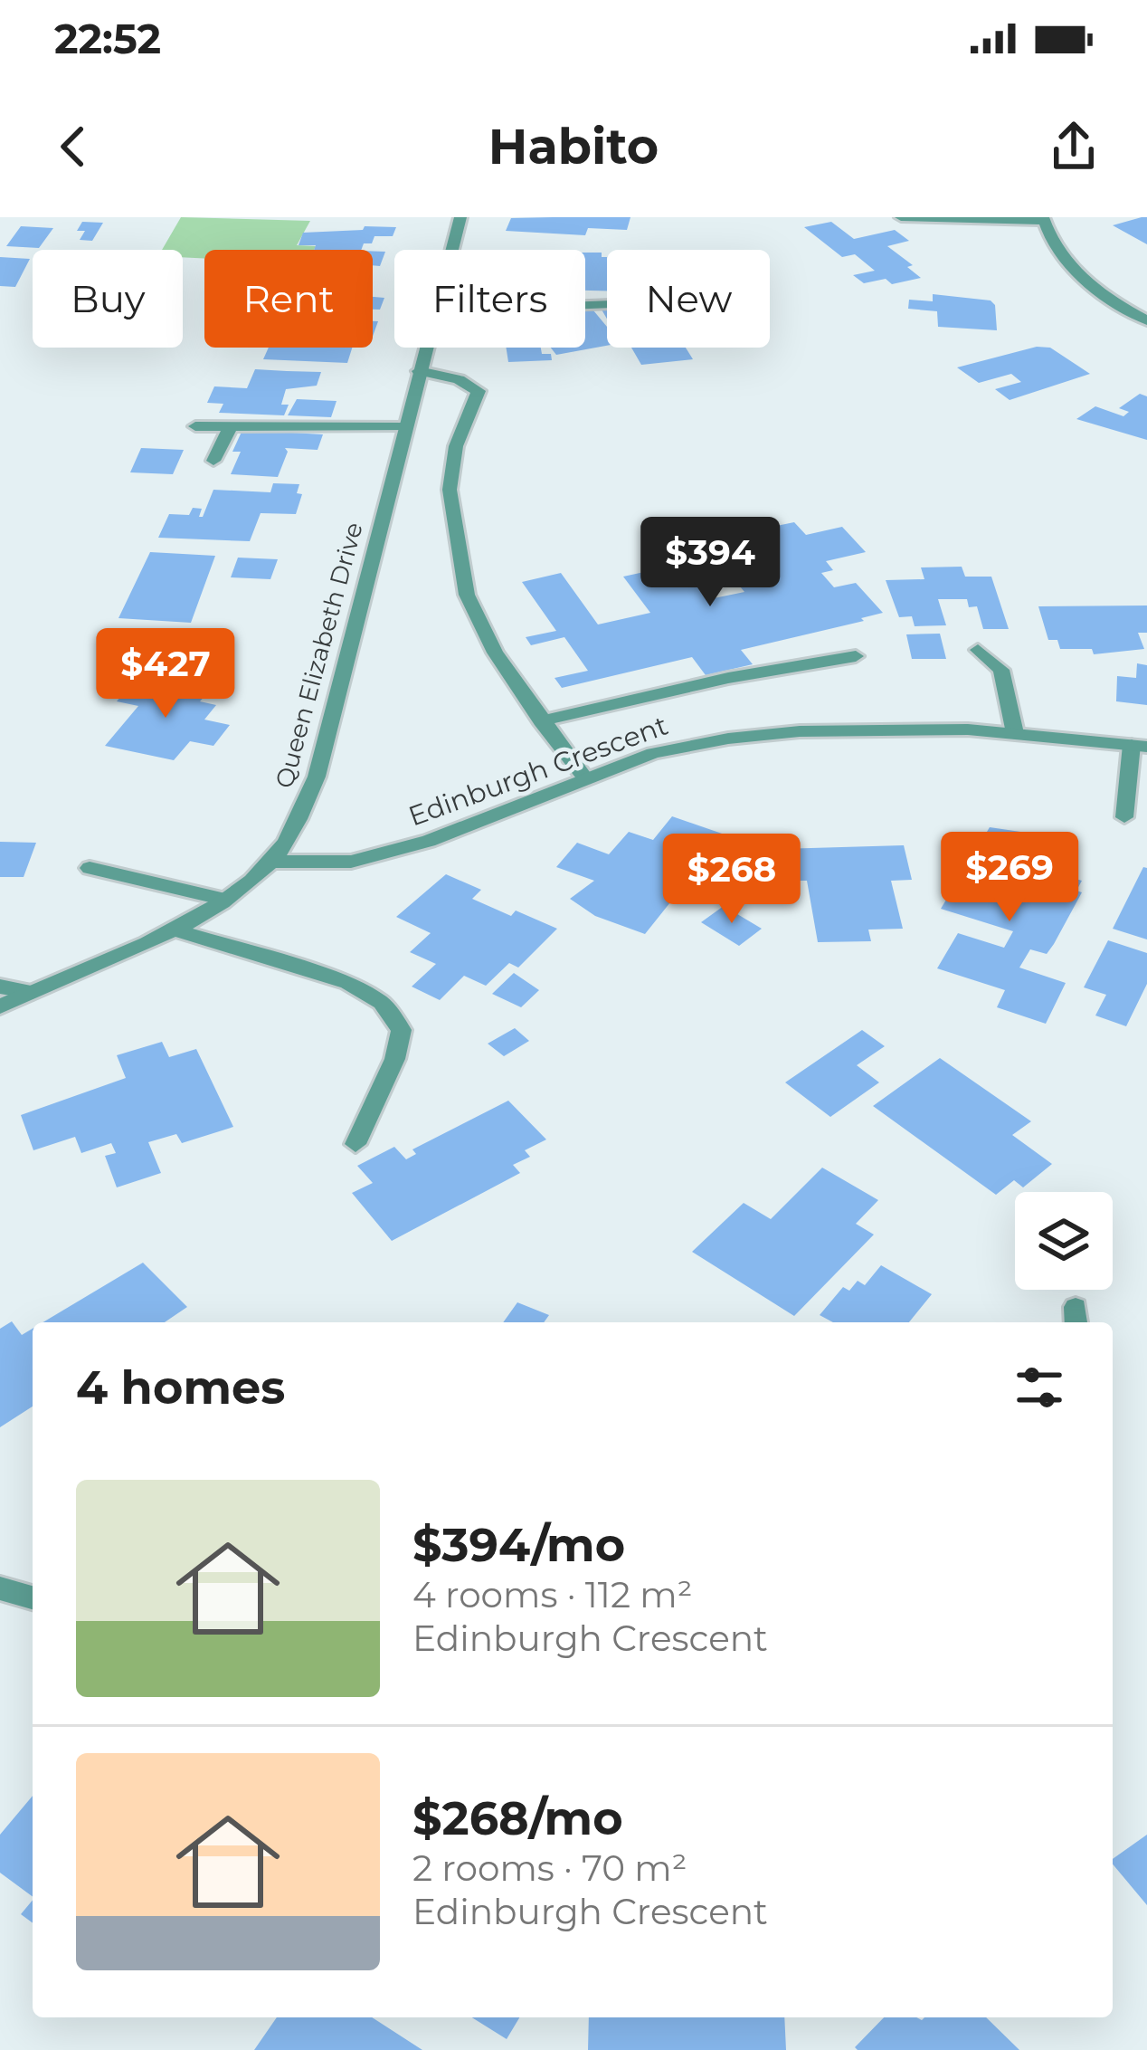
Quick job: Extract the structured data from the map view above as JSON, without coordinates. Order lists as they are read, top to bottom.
{
  "streets": {
    "street": ["Queen Elizabeth Drive", "Edinburgh Crescent"]
  },
  "crossings": [
    ["Queen Elizabeth Drive", "Edinburgh Crescent"]
  ],
  "page": {
    "status": "22:52",
    "header": "Habito",
    "chip": [
      "Buy",
      "Rent",
      "Filters",
      "New"
    ],
    "price": [
      "$394",
      "$427",
      "$269",
      "$268"
    ],
    "heading": "4 homes",
    "list": [
      {
        "name": "$394/mo",
        "note": "4 rooms · 112 m² · Edinburgh Crescent"
      },
      {
        "name": "$268/mo",
        "note": "2 rooms · 70 m² · Edinburgh Crescent"
      }
    ]
  }
}
